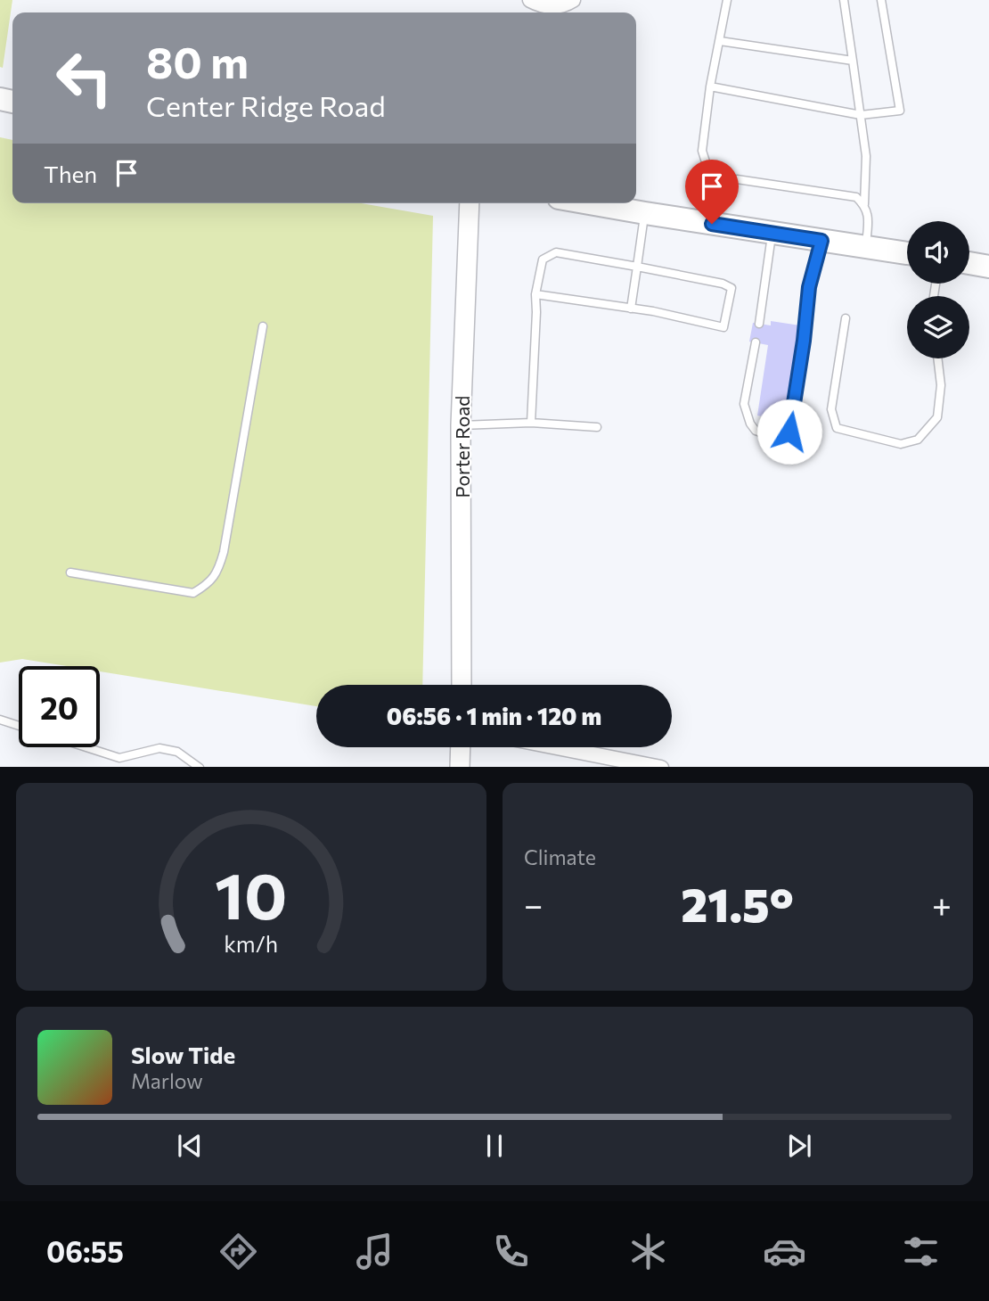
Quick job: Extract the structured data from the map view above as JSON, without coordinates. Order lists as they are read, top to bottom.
{
  "streets": {
    "main road": ["Porter Road"]
  },
  "page": {
    "turn": ["80 m", "Center Ridge Road"],
    "then": "Then",
    "limit": "20",
    "trip": "06:56 · 1 min · 120 m",
    "tile": "Climate",
    "heat": ["−", "21.5°", "+"],
    "song": ["Slow Tide", "Marlow"],
    "tabs": "06:55",
    "gauge": ["10", "km/h"]
  }
}
